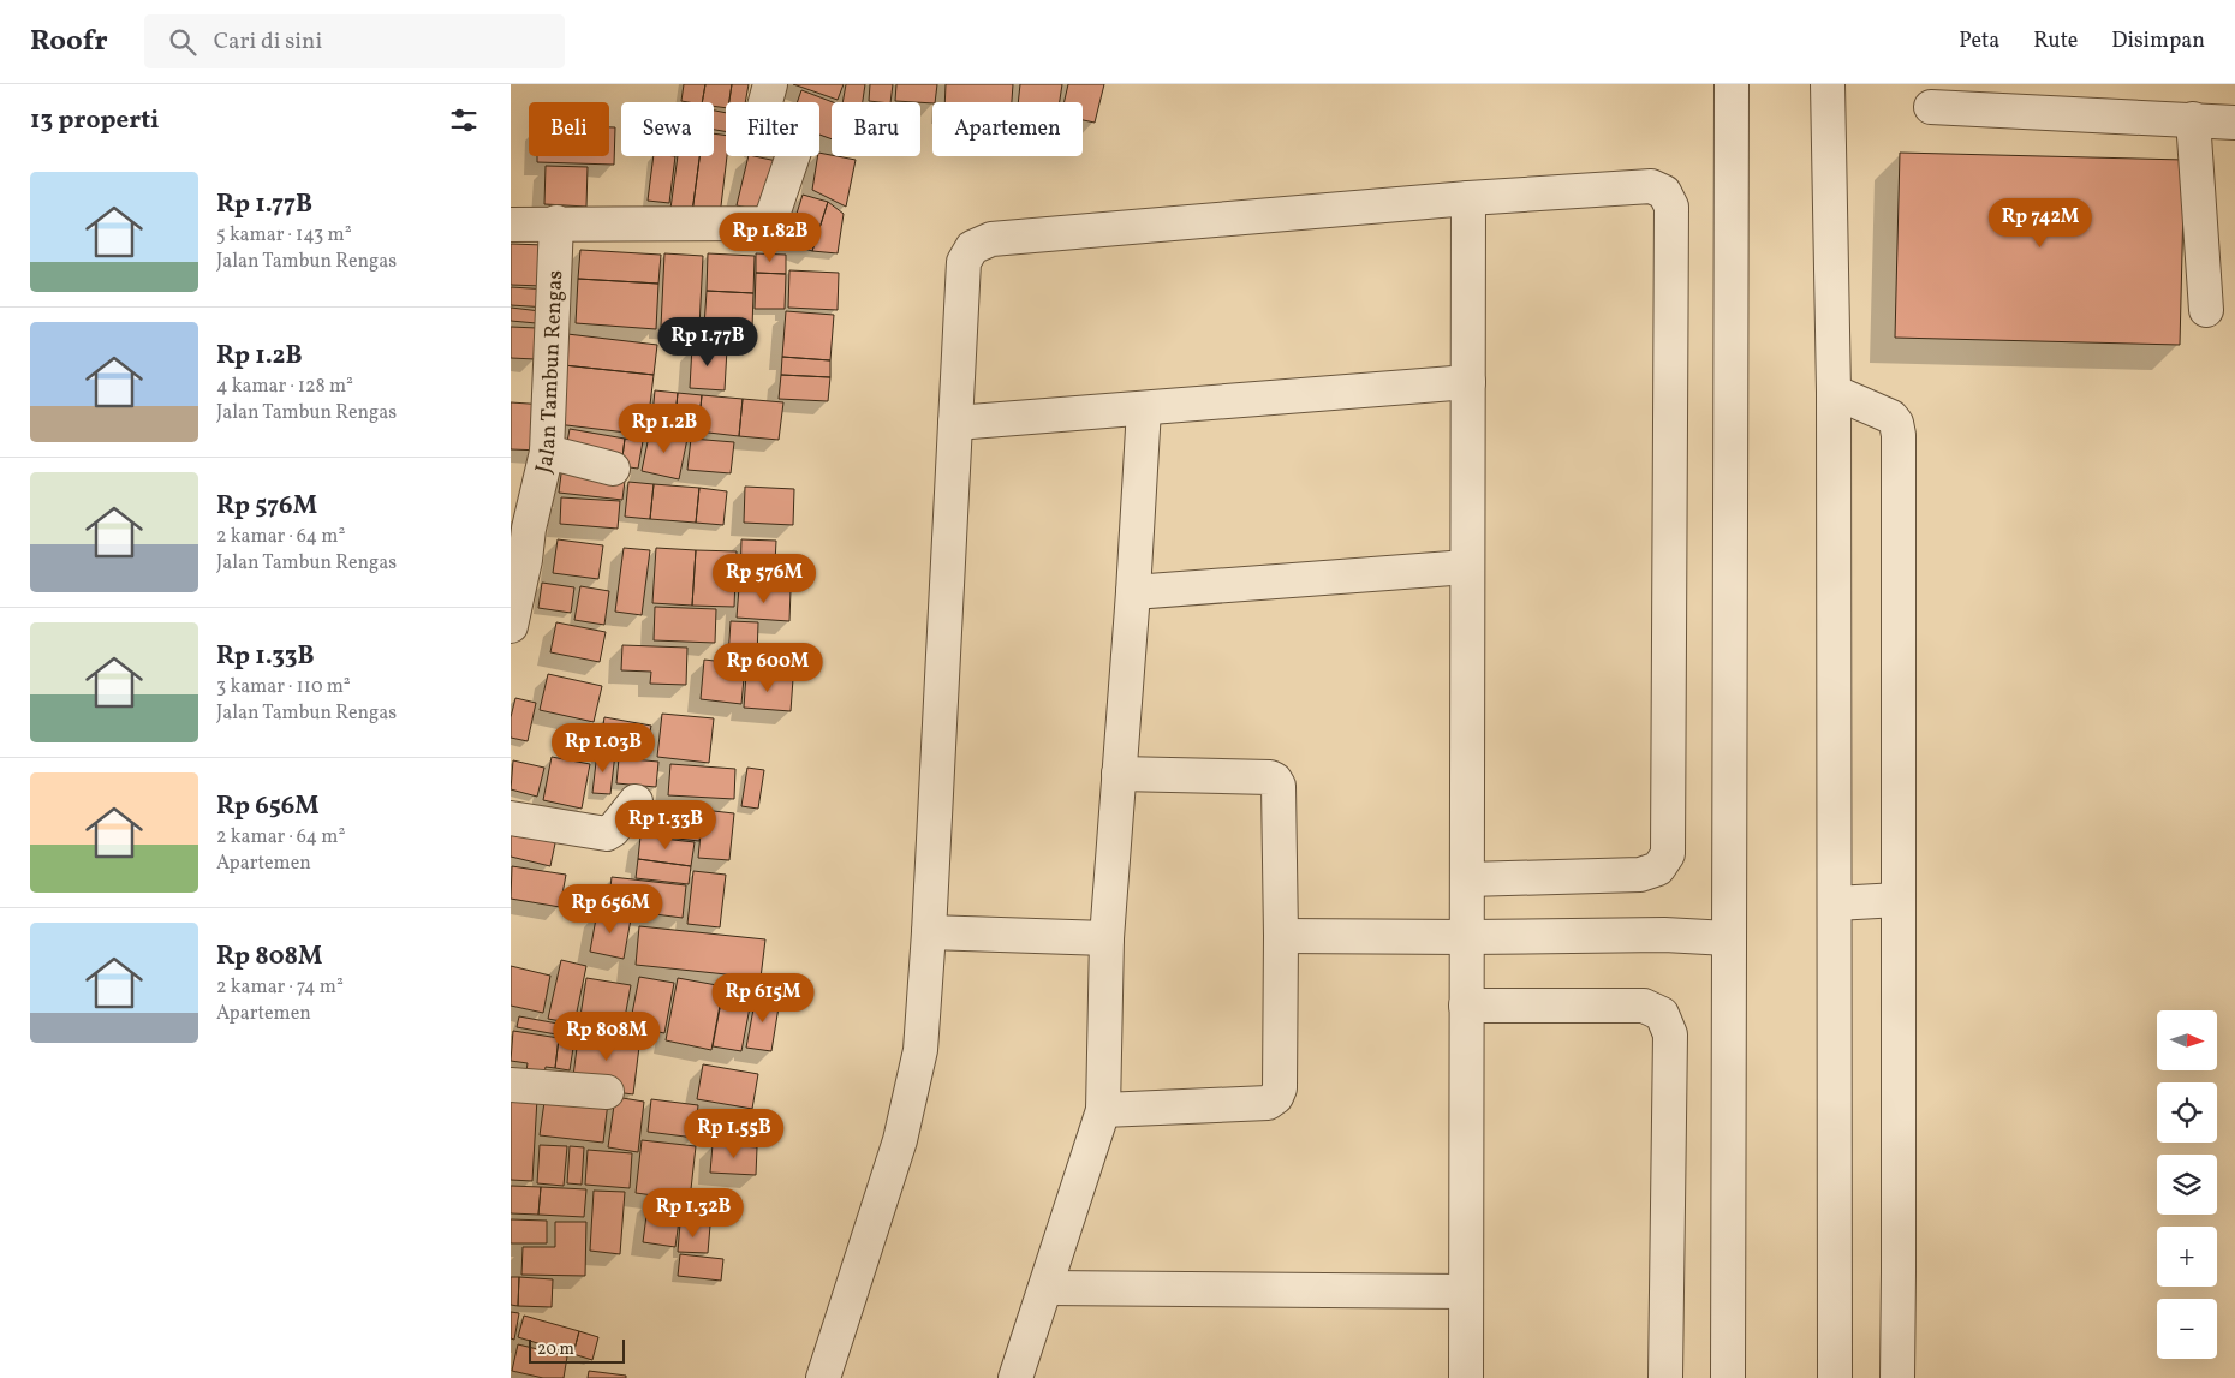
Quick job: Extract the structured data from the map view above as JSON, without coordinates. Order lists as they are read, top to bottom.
{
  "streets": {
    "street": ["Jalan Tambun Rengas"]
  },
  "scale_bar": "20 m",
  "north": "right",
  "page": {
    "header": "Roofr",
    "search": "Cari di sini",
    "nav": ["Peta", "Rute", "Disimpan"],
    "heading": "13 properti",
    "chip": [
      "Beli",
      "Sewa",
      "Filter",
      "Baru",
      "Apartemen"
    ],
    "list": [
      {
        "name": "Rp 1.77B",
        "note": "5 kamar · 143 m² · Jalan Tambun Rengas"
      },
      {
        "name": "Rp 1.2B",
        "note": "4 kamar · 128 m² · Jalan Tambun Rengas"
      },
      {
        "name": "Rp 576M",
        "note": "2 kamar · 64 m² · Jalan Tambun Rengas"
      },
      {
        "name": "Rp 1.33B",
        "note": "3 kamar · 110 m² · Jalan Tambun Rengas"
      },
      {
        "name": "Rp 656M",
        "note": "2 kamar · 64 m² · Apartemen"
      },
      {
        "name": "Rp 808M",
        "note": "2 kamar · 74 m² · Apartemen"
      }
    ],
    "price": [
      "Rp 742M",
      "Rp 1.82B",
      "Rp 1.77B",
      "Rp 1.2B",
      "Rp 576M",
      "Rp 600M",
      "Rp 1.03B",
      "Rp 1.33B",
      "Rp 656M",
      "Rp 615M",
      "Rp 808M",
      "Rp 1.55B",
      "Rp 1.32B"
    ],
    "map_buttons": ["+", "−"],
    "scale": "20 m"
  }
}
